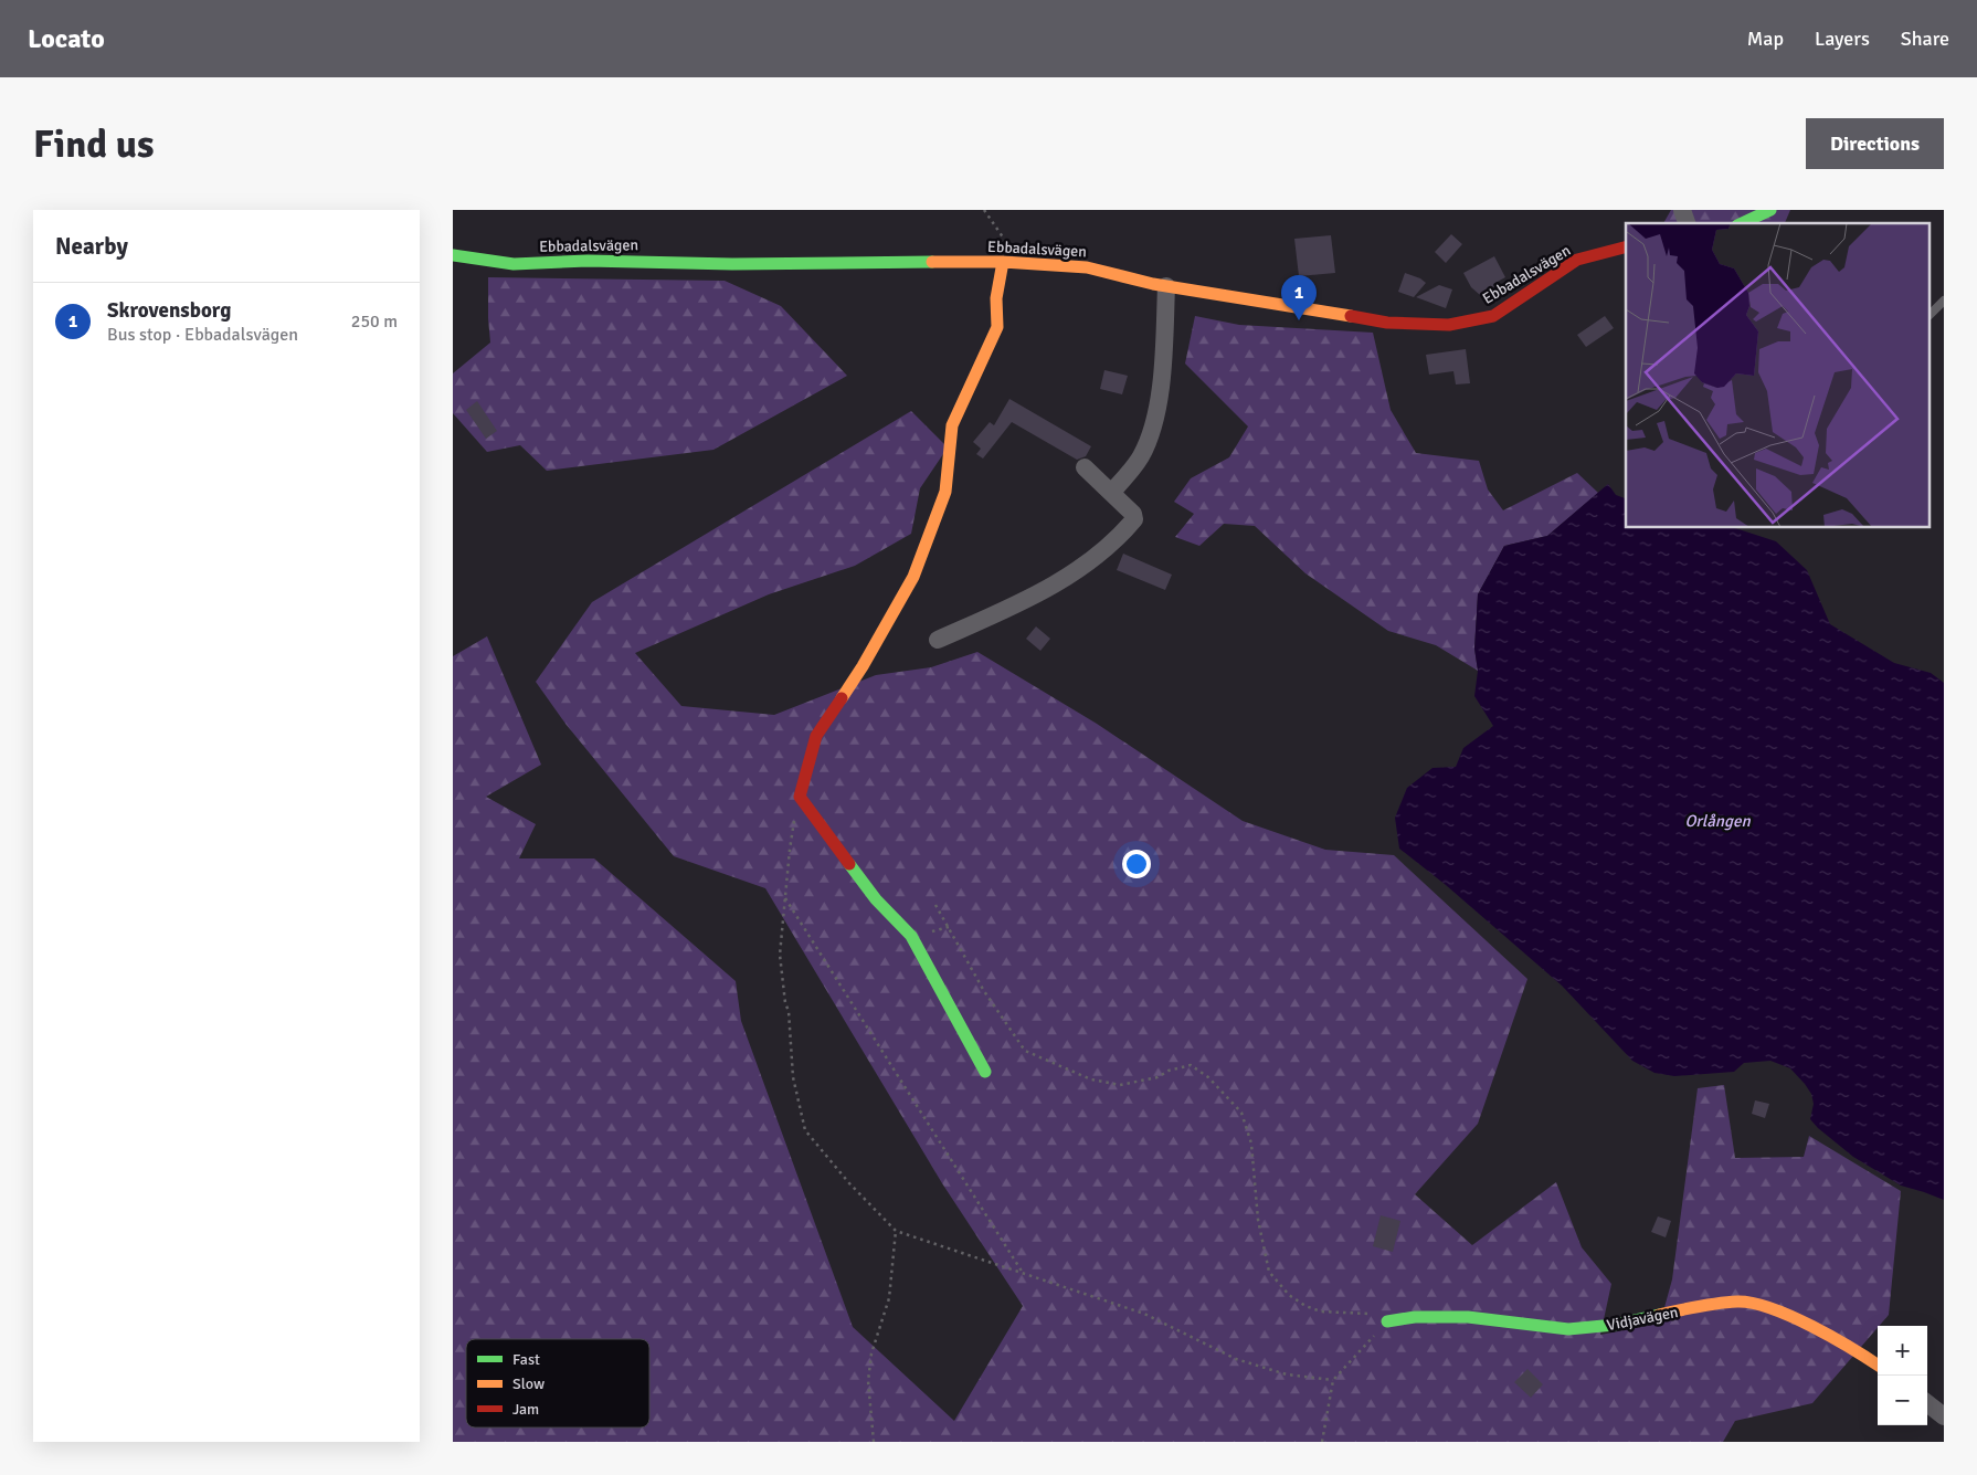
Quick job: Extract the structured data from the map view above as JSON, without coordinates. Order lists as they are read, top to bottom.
{
  "streets": {
    "street": ["Ebbadalsvägen", "Vidjavägen"]
  },
  "water": ["Orlången"],
  "legend": ["Fast", "Slow", "Jam"],
  "page": {
    "header": "Locato",
    "nav": ["Map", "Layers", "Share"],
    "buttons": "Directions",
    "title": "Find us",
    "heading": "Nearby",
    "pins": "1",
    "list": [
      {
        "mark": "1",
        "name": "Skrovensborg",
        "note": "Bus stop · Ebbadalsvägen",
        "value": "250 m"
      }
    ],
    "map_buttons": ["+", "−"]
  }
}
